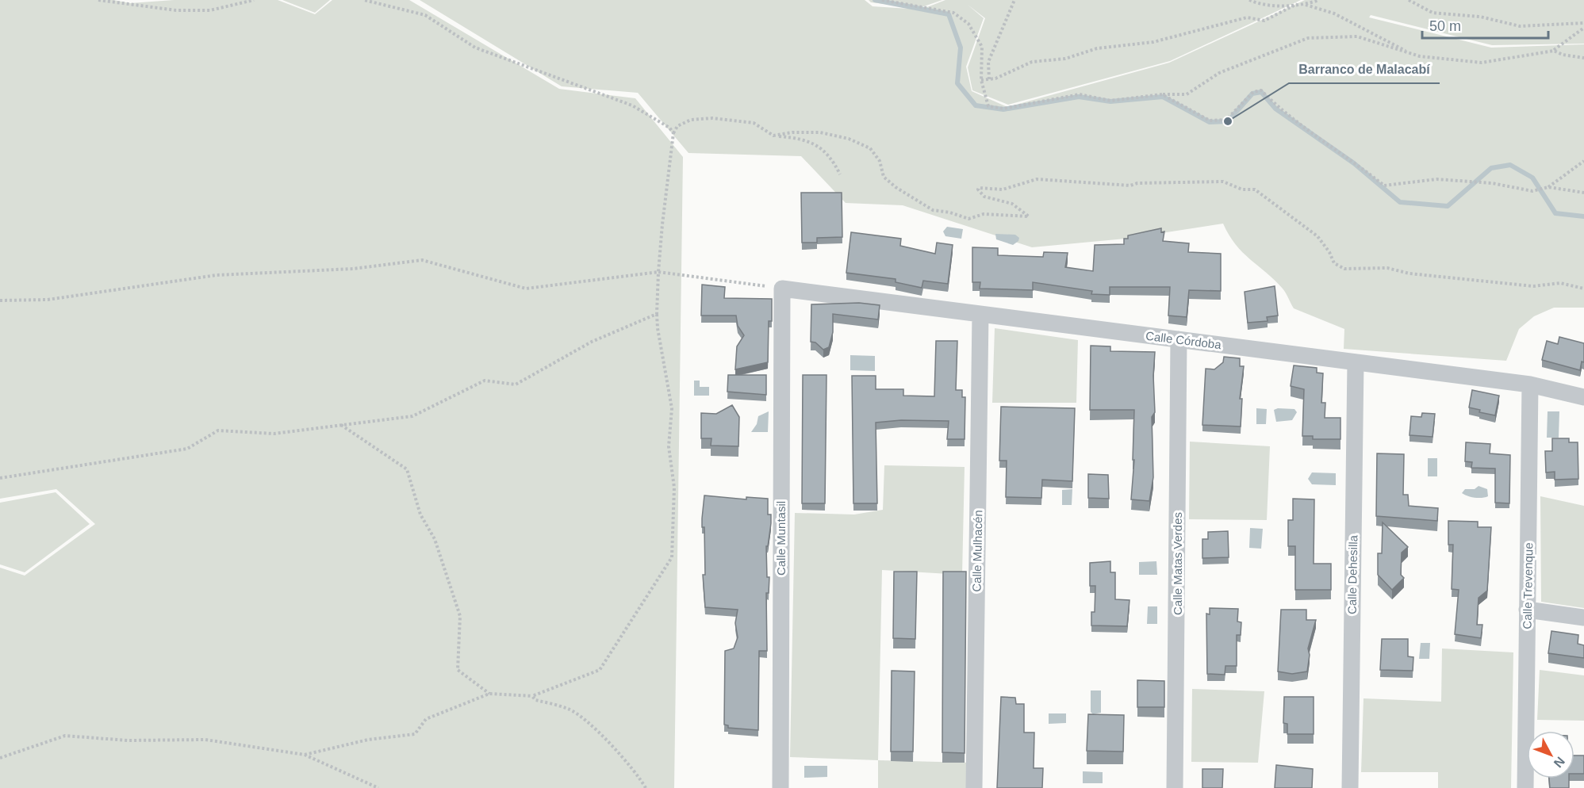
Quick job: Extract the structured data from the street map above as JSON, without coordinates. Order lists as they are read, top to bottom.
{
  "streets": {
    "street": [
      "Calle Córdoba",
      "Calle Muntasil",
      "Calle Mulhacén",
      "Calle Matas Verdes",
      "Calle Dehesilla",
      "Calle Trevenque"
    ]
  },
  "crossings": [
    ["Calle Córdoba", "Calle Muntasil"],
    ["Calle Córdoba", "Calle Mulhacén"],
    ["Calle Córdoba", "Calle Matas Verdes"],
    ["Calle Córdoba", "Calle Dehesilla"],
    ["Calle Córdoba", "Calle Trevenque"]
  ],
  "places": ["Barranco de Malacabí"],
  "scale_bar": "50 m",
  "north": "bottom right"
}
